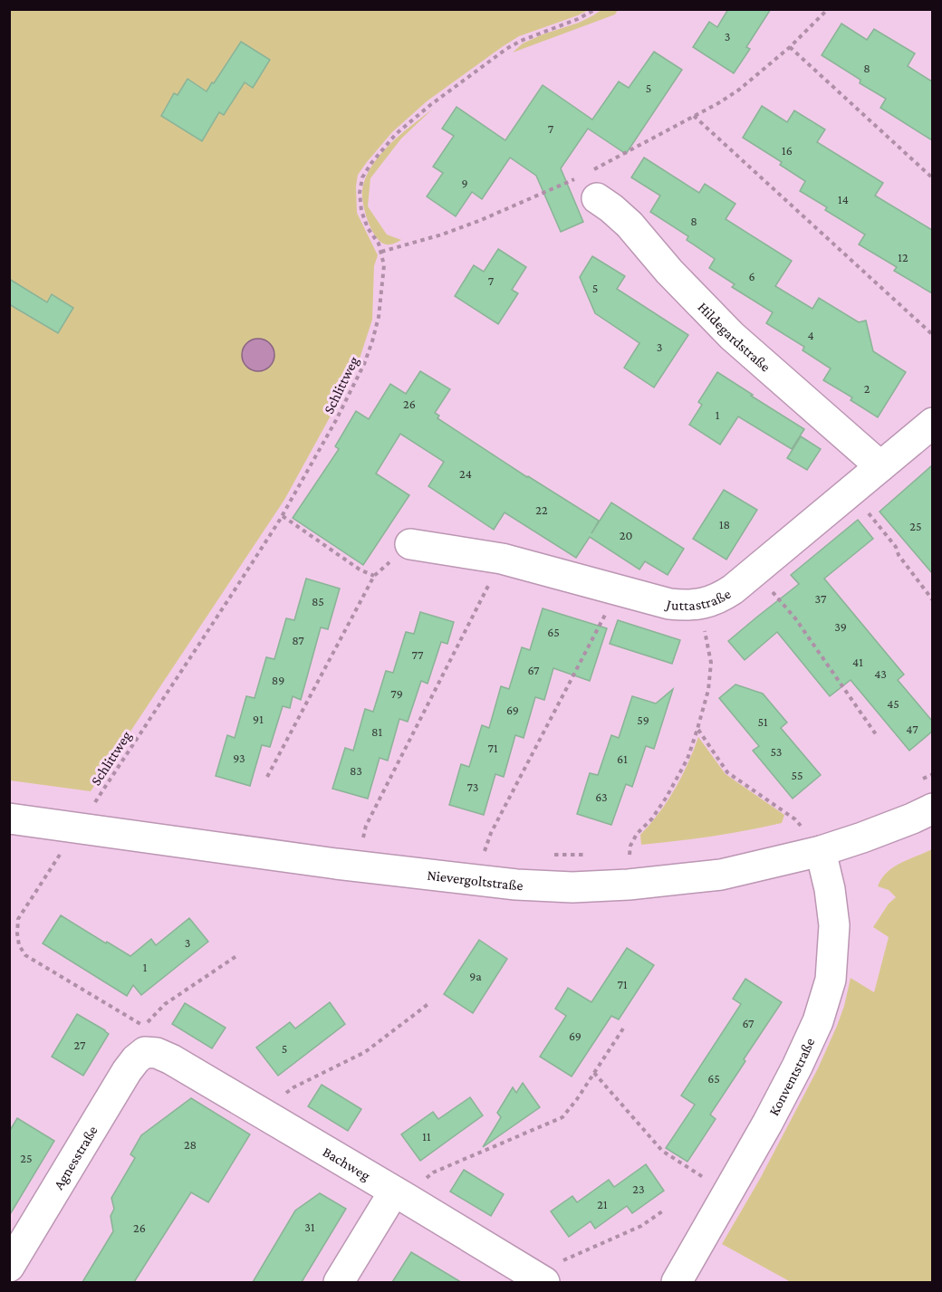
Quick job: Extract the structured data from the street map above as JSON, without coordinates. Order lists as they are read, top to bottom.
{
  "streets": {
    "street": [
      "Hildegardstraße",
      "Juttastraße",
      "Nievergoltstraße",
      "Konventstraße",
      "Agnesstraße",
      "Bachweg"
    ],
    "path": ["Schlittweg"]
  },
  "crossings": [
    ["Hildegardstraße", "Juttastraße"],
    ["Schlittweg", "Nievergoltstraße"],
    ["Nievergoltstraße", "Konventstraße"],
    ["Agnesstraße", "Bachweg"]
  ],
  "house_numbers": [
    "3",
    "8",
    "5",
    "7",
    "16",
    "9",
    "14",
    "8",
    "12",
    "6",
    "7",
    "5",
    "4",
    "3",
    "2",
    "26",
    "1",
    "24",
    "22",
    "18",
    "25",
    "20",
    "37",
    "85",
    "39",
    "65",
    "87",
    "77",
    "41",
    "67",
    "43",
    "89",
    "79",
    "45",
    "69",
    "91",
    "59",
    "51",
    "47",
    "81",
    "71",
    "53",
    "93",
    "61",
    "83",
    "55",
    "73",
    "63",
    "3",
    "1",
    "9a",
    "71",
    "67",
    "69",
    "27",
    "5",
    "65",
    "11",
    "28",
    "25",
    "23",
    "21",
    "31",
    "26"
  ]
}
